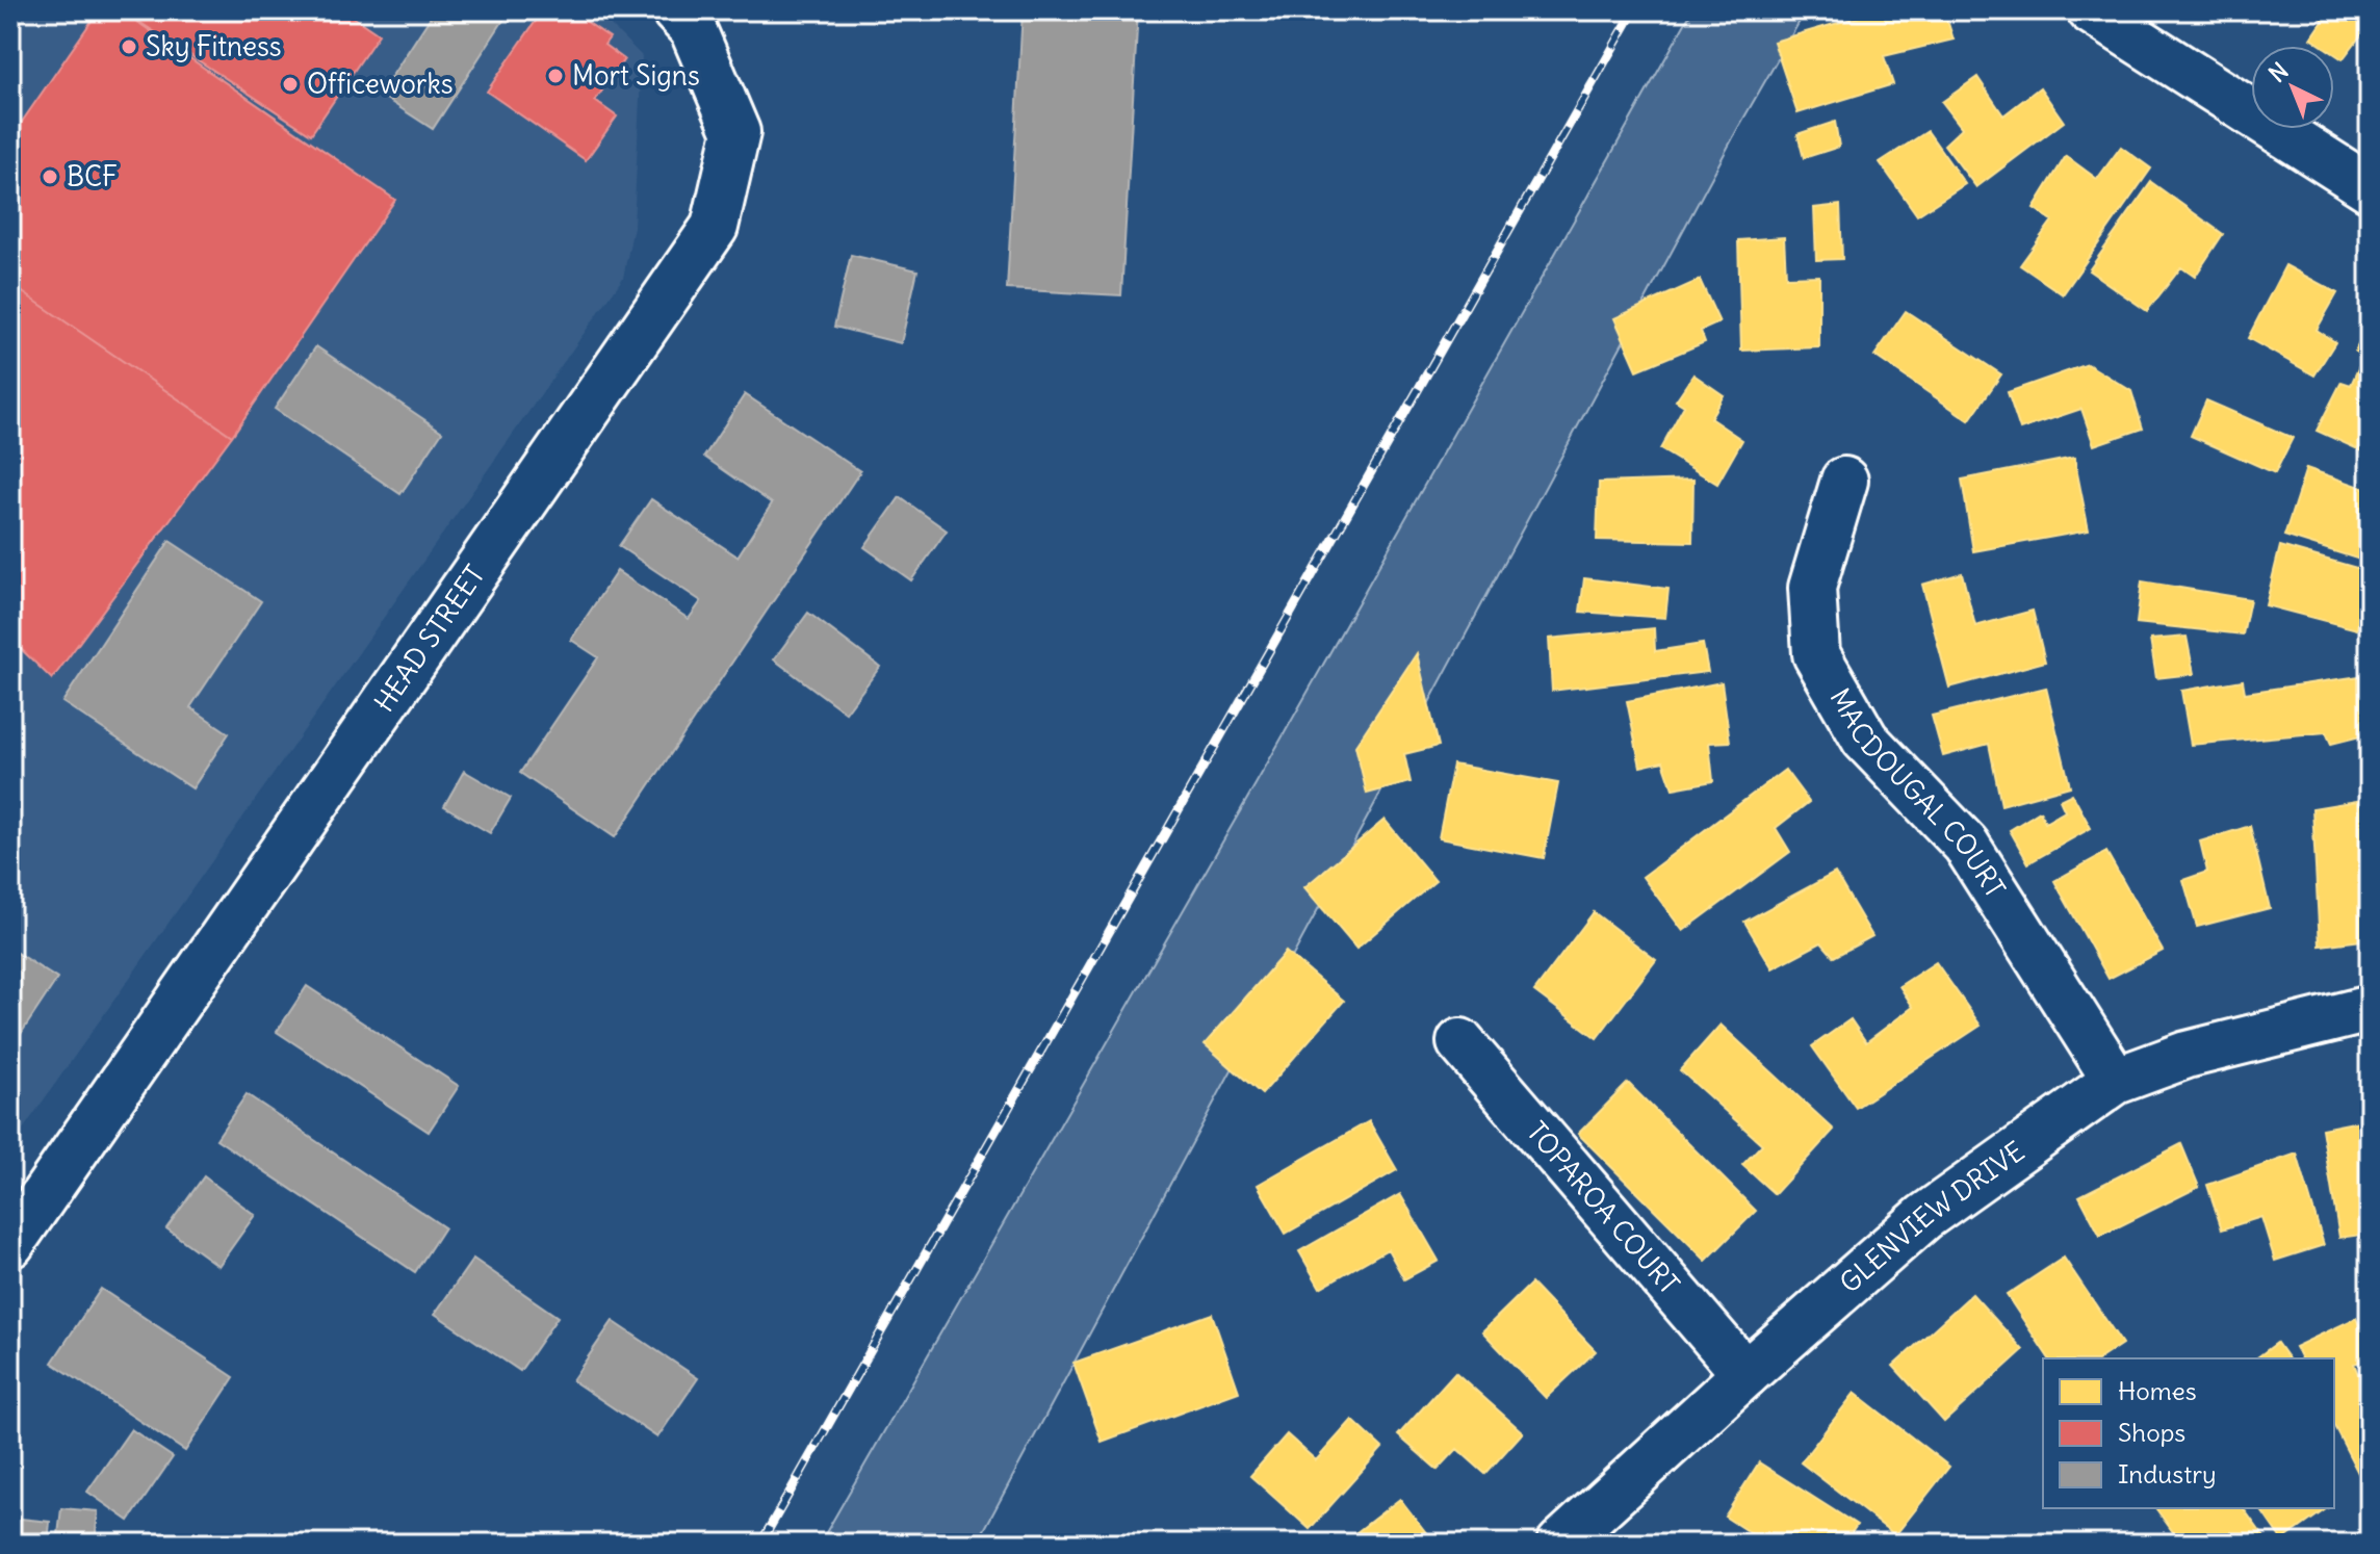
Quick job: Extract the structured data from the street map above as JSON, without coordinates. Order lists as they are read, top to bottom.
{
  "streets": {
    "street": [
      "HEAD STREET",
      "MACDOUGAL COURT",
      "TOPAROA COURT",
      "GLENVIEW DRIVE"
    ]
  },
  "crossings": [
    ["MACDOUGAL COURT", "GLENVIEW DRIVE"],
    ["TOPAROA COURT", "GLENVIEW DRIVE"]
  ],
  "places": [
    "Sky Fitness",
    "Mort Signs",
    "Officeworks",
    "BCF"
  ],
  "legend": ["Homes", "Shops", "Industry"],
  "north": "top left"
}
